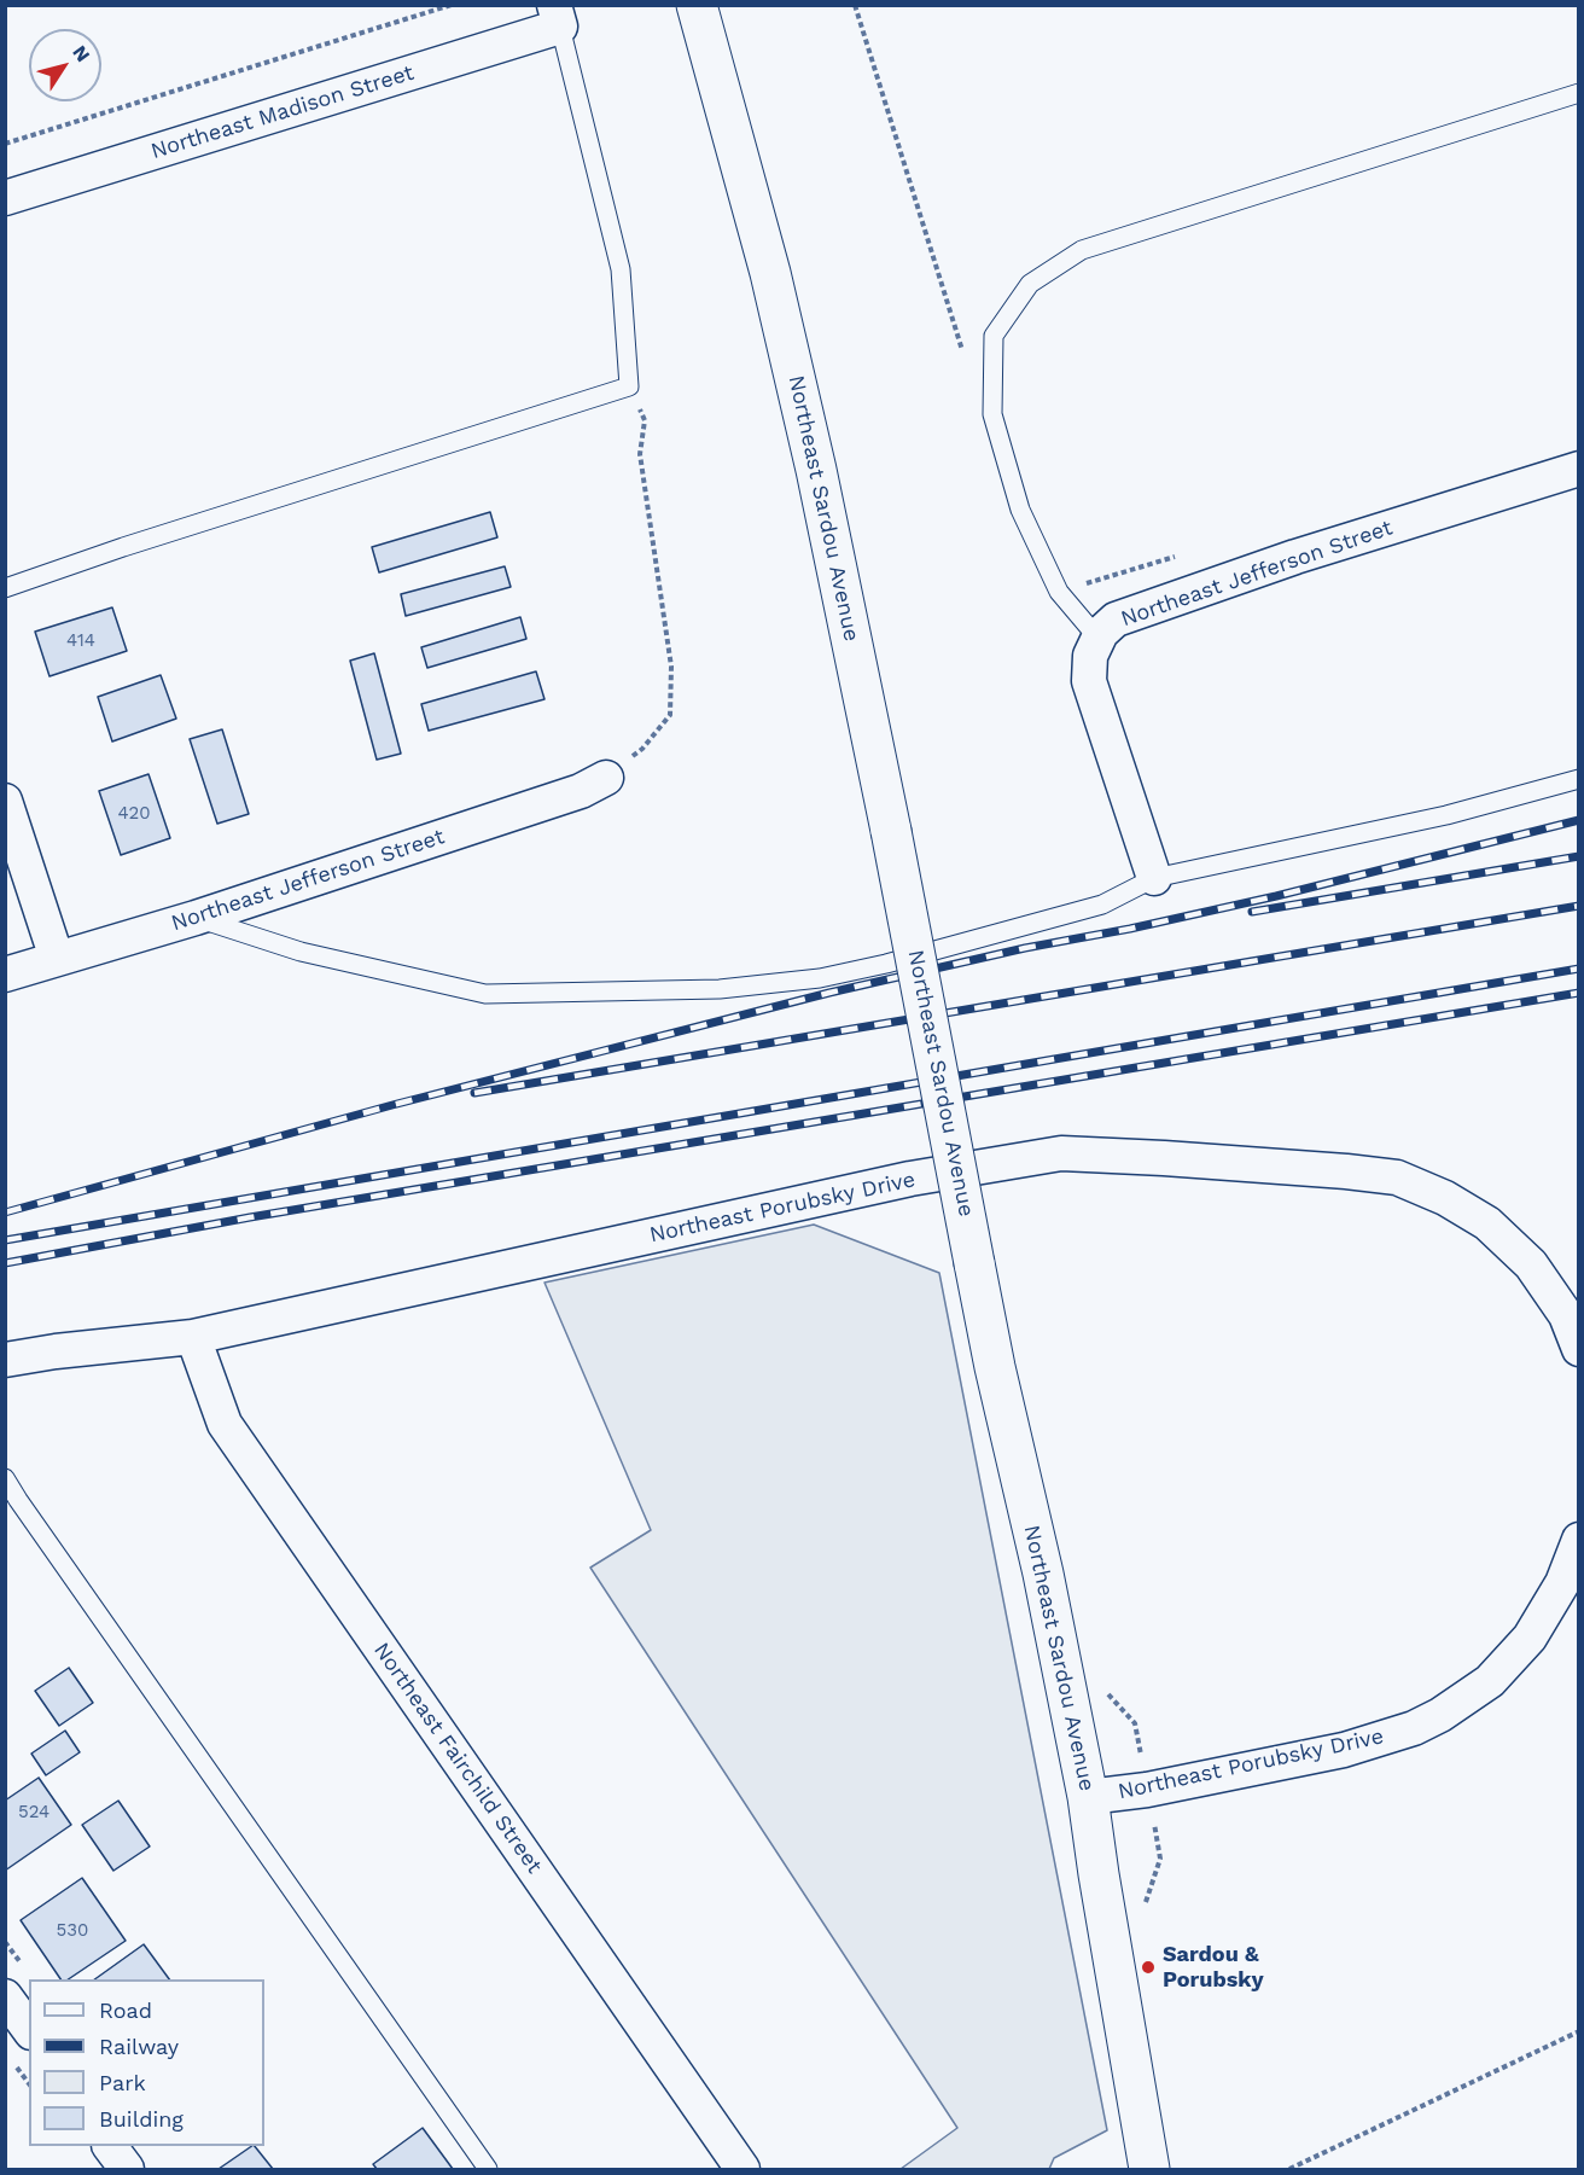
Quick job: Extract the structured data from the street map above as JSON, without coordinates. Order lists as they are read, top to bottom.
{
  "streets": {
    "main road": ["Northeast Sardou Avenue"],
    "street": [
      "Northeast Madison Street",
      "Northeast Jefferson Street",
      "Northeast Porubsky Drive",
      "Northeast Fairchild Street"
    ]
  },
  "crossings": [
    ["Northeast Sardou Avenue", "Northeast Porubsky Drive"],
    ["Northeast Porubsky Drive", "Northeast Fairchild Street"]
  ],
  "places": ["Sardou & Porubsky"],
  "house_numbers": [
    "414",
    "420",
    "524",
    "530"
  ],
  "legend": [
    "Road",
    "Railway",
    "Park",
    "Building"
  ],
  "north": "top right"
}
